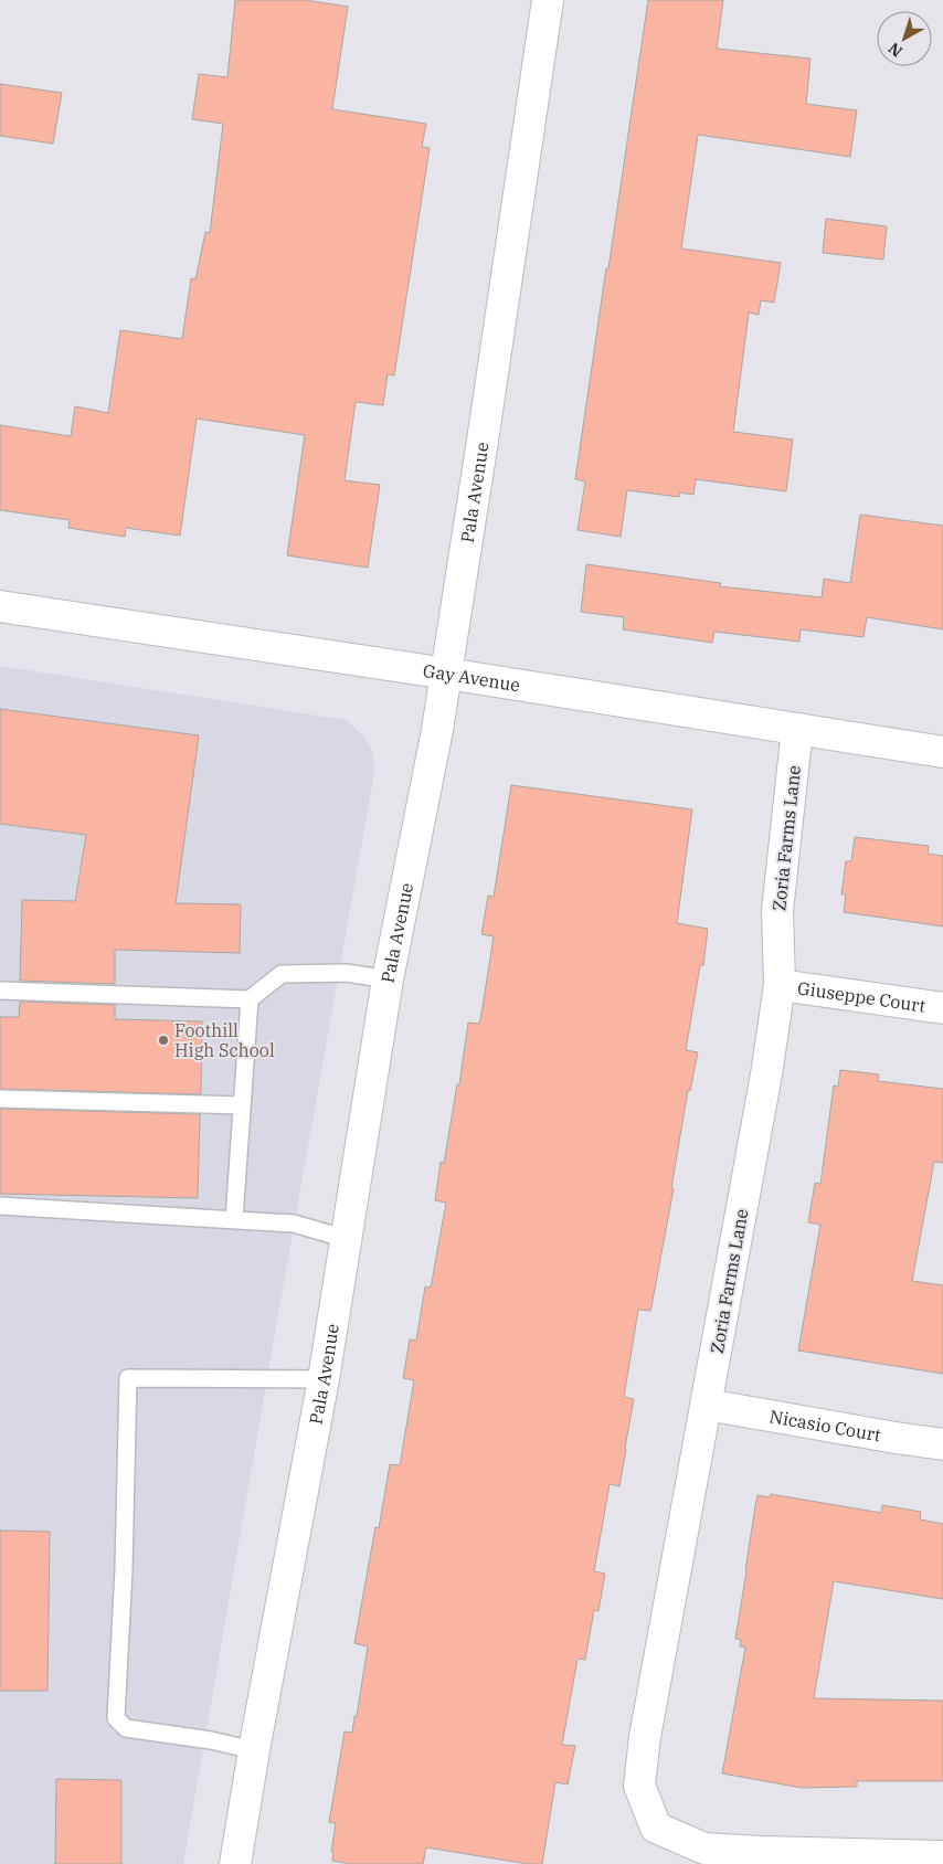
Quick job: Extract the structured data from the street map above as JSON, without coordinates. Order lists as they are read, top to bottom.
{
  "streets": {
    "street": [
      "Pala Avenue",
      "Gay Avenue",
      "Zoria Farms Lane",
      "Giuseppe Court",
      "Nicasio Court"
    ]
  },
  "crossings": [
    ["Pala Avenue", "Gay Avenue"],
    ["Gay Avenue", "Zoria Farms Lane"],
    ["Zoria Farms Lane", "Giuseppe Court"],
    ["Zoria Farms Lane", "Nicasio Court"]
  ],
  "places": ["Foothill High School"],
  "north": "bottom left"
}
